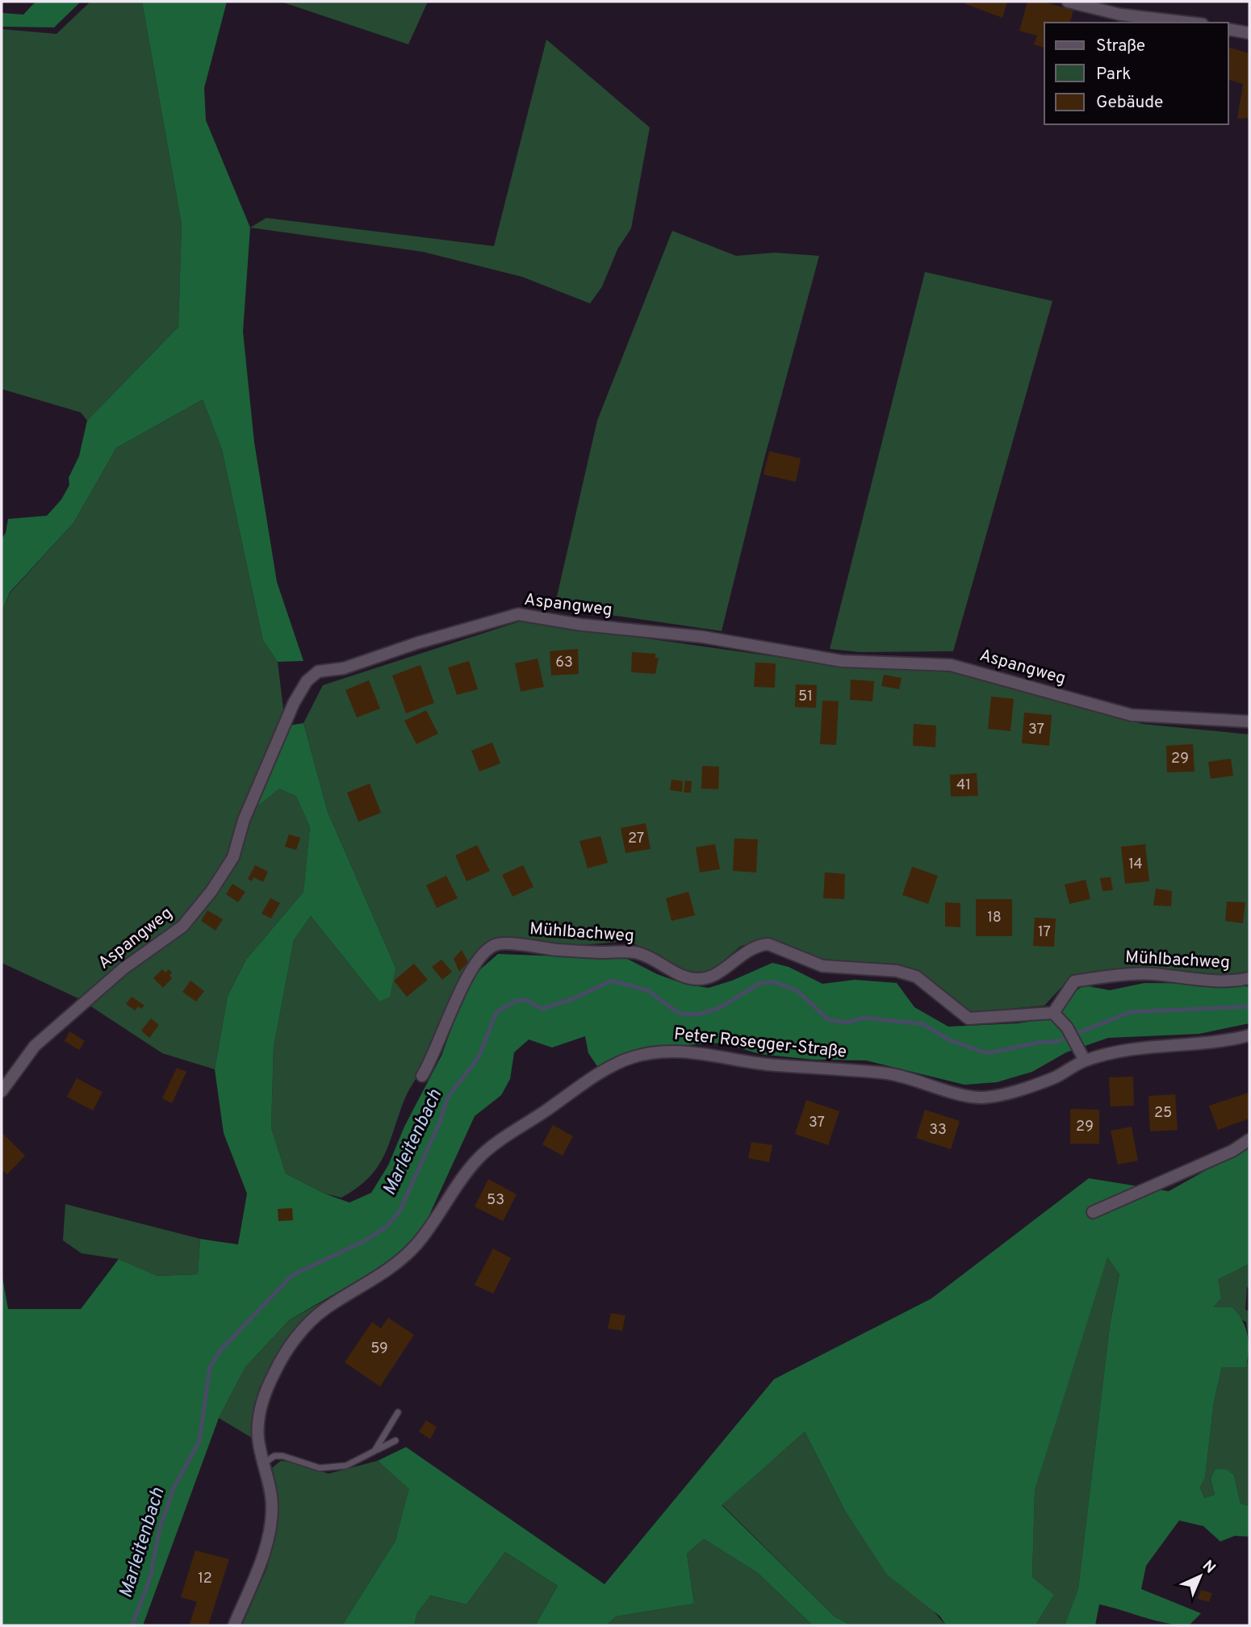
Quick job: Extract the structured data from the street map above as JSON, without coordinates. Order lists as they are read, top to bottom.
{
  "streets": {
    "street": ["Aspangweg", "Mühlbachweg", "Peter Rosegger-Straße"]
  },
  "water": ["Marleitenbach"],
  "house_numbers": [
    "63",
    "51",
    "37",
    "29",
    "41",
    "27",
    "14",
    "18",
    "17",
    "25",
    "37",
    "29",
    "33",
    "53",
    "59",
    "12"
  ],
  "legend": ["Straße", "Park", "Gebäude"],
  "north": "top right"
}
